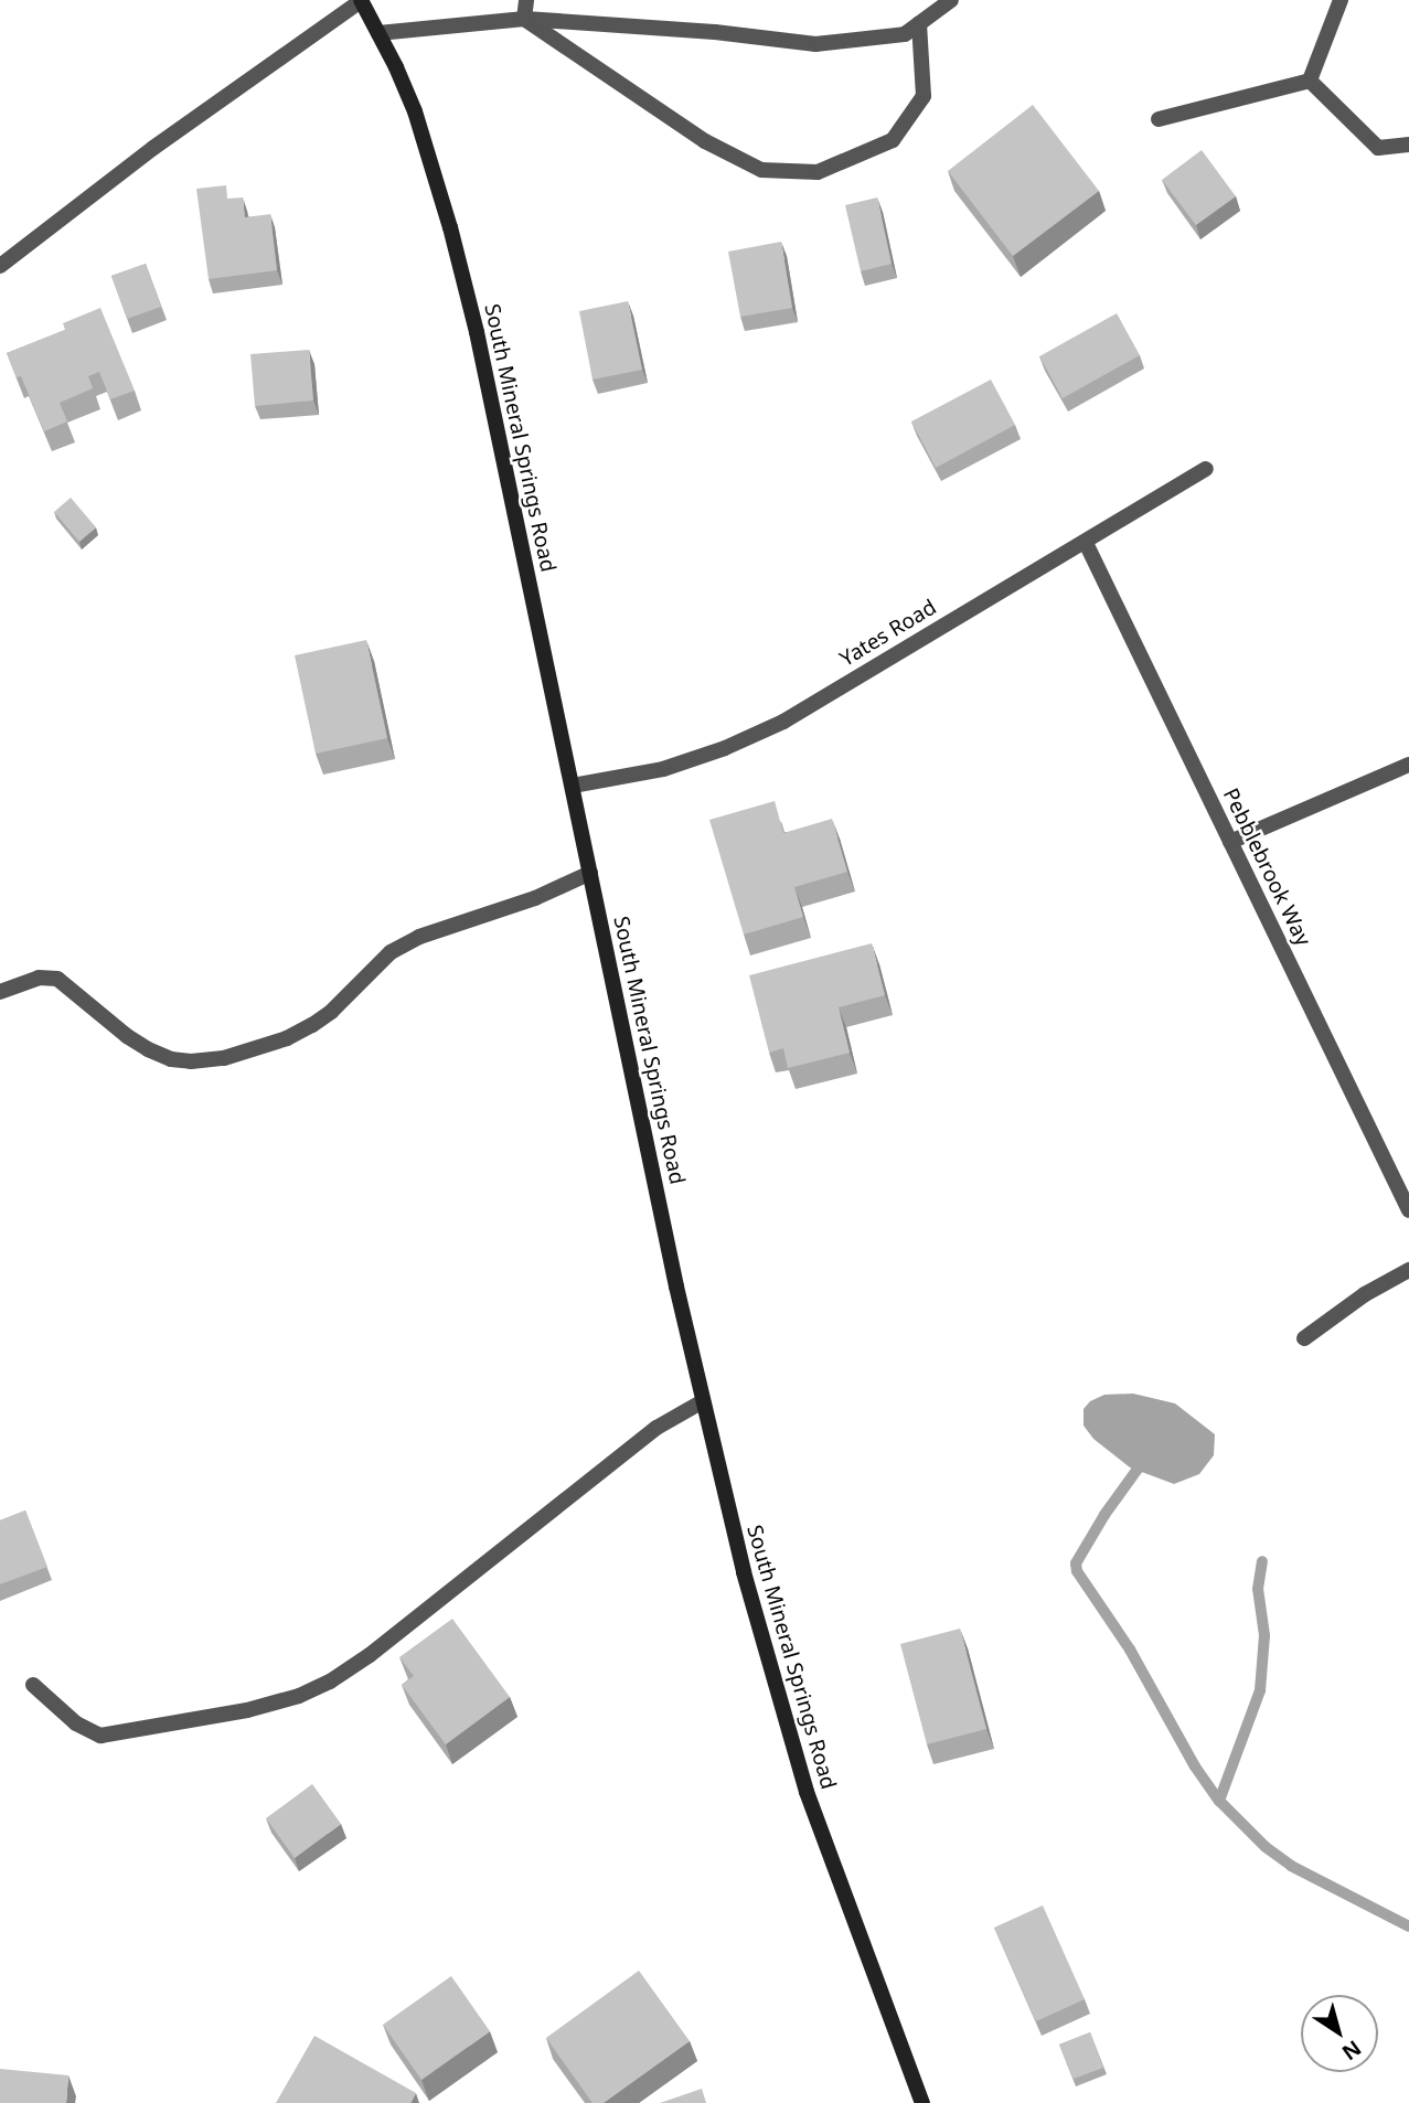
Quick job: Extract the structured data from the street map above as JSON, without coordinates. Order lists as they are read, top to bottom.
{
  "streets": {
    "street": ["South Mineral Springs Road", "Yates Road", "Pebblebrook Way"]
  },
  "crossings": [
    ["South Mineral Springs Road", "Yates Road"],
    ["Yates Road", "Pebblebrook Way"]
  ],
  "north": "bottom right"
}
